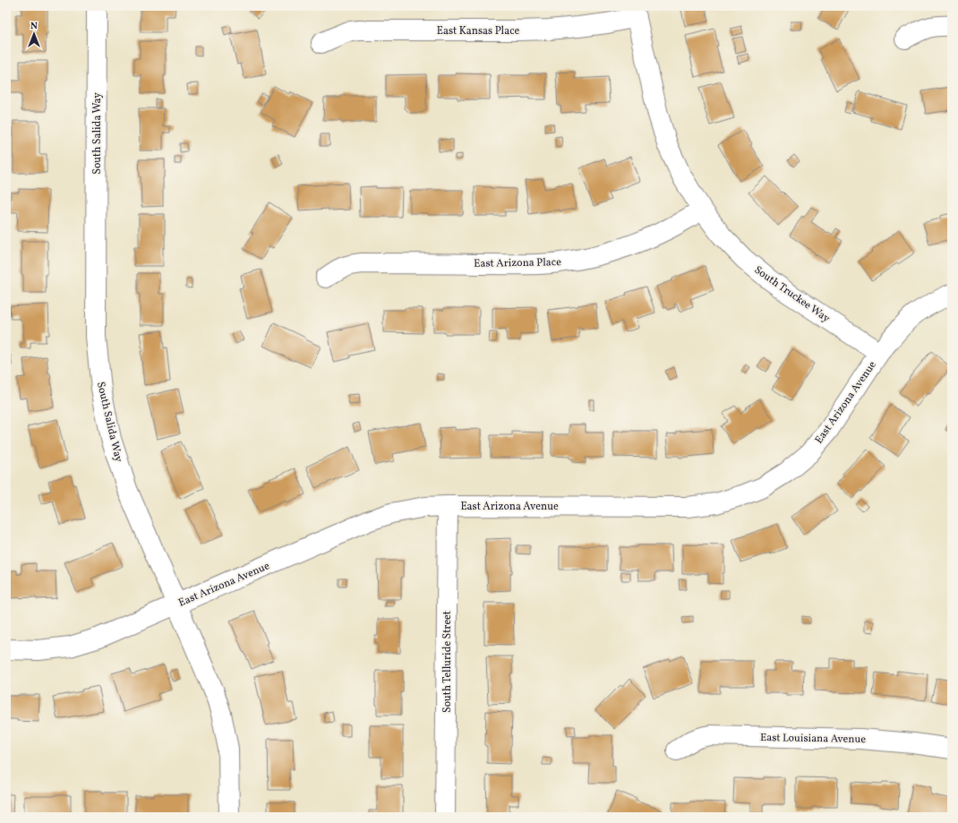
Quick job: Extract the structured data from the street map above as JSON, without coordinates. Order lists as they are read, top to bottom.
{
  "streets": {
    "street": [
      "East Kansas Place",
      "South Salida Way",
      "East Arizona Place",
      "South Truckee Way",
      "East Arizona Avenue",
      "South Telluride Street",
      "East Louisiana Avenue"
    ]
  },
  "crossings": [
    ["East Kansas Place", "South Truckee Way"],
    ["South Salida Way", "East Arizona Avenue"],
    ["East Arizona Place", "South Truckee Way"],
    ["South Truckee Way", "East Arizona Avenue"],
    ["East Arizona Avenue", "South Telluride Street"]
  ],
  "north": "top"
}
